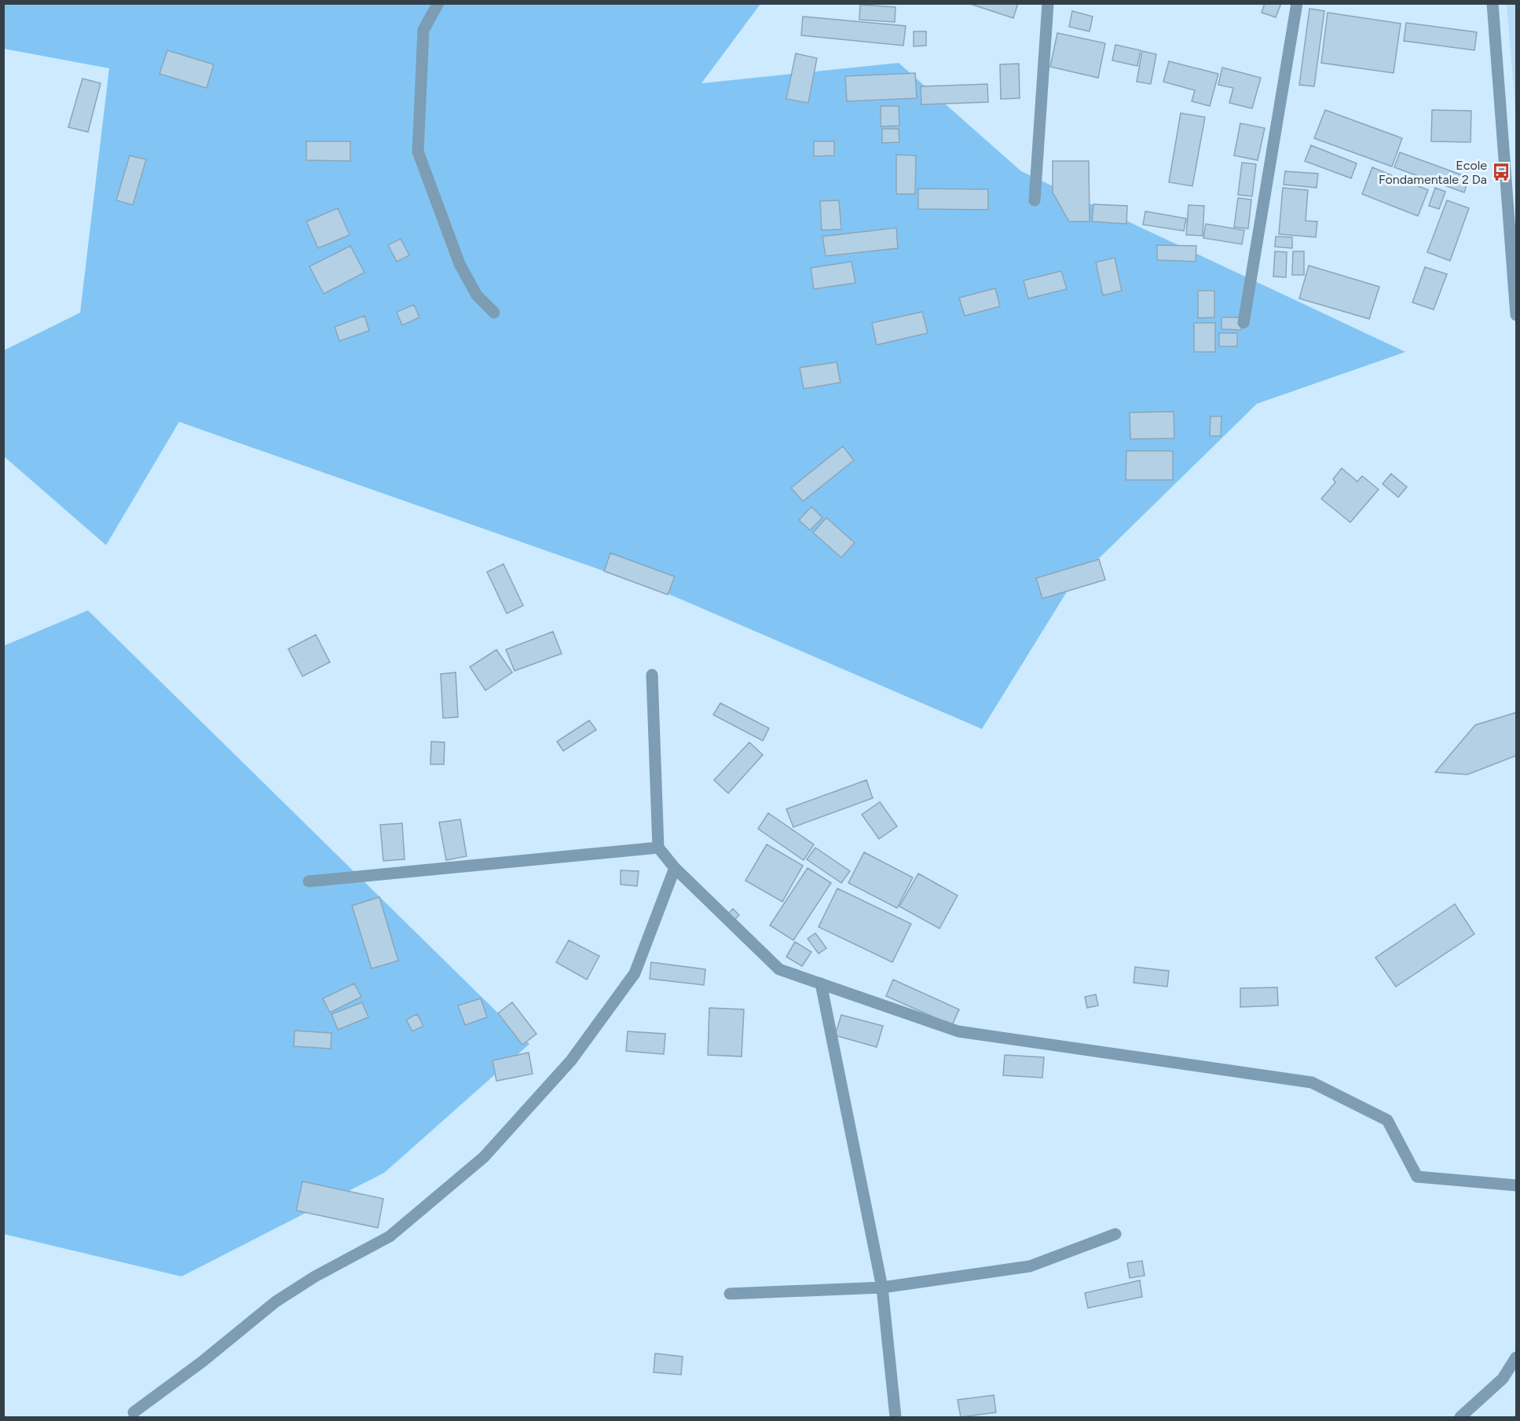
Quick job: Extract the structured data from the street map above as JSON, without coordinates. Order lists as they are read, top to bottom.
{
  "places": {
    "bus stop": ["Ecole Fondamentale 2 Da"]
  }
}
